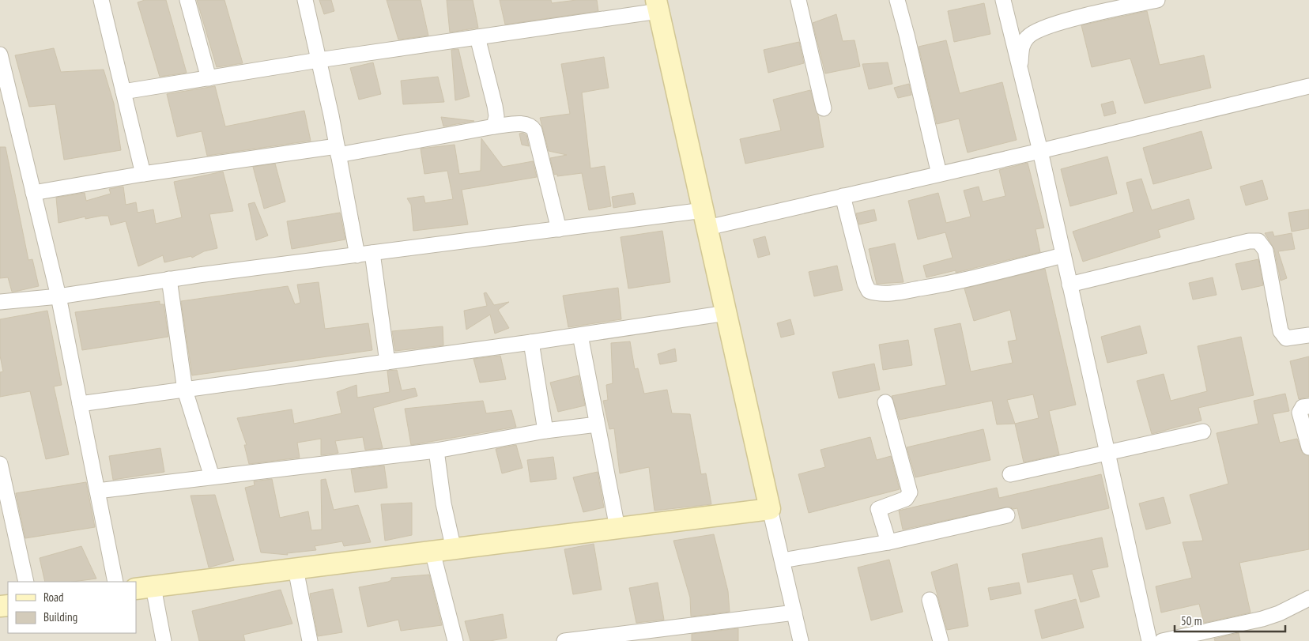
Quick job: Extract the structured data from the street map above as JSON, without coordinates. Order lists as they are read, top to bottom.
{
  "legend": ["Road", "Building"],
  "scale_bar": "50 m"
}
